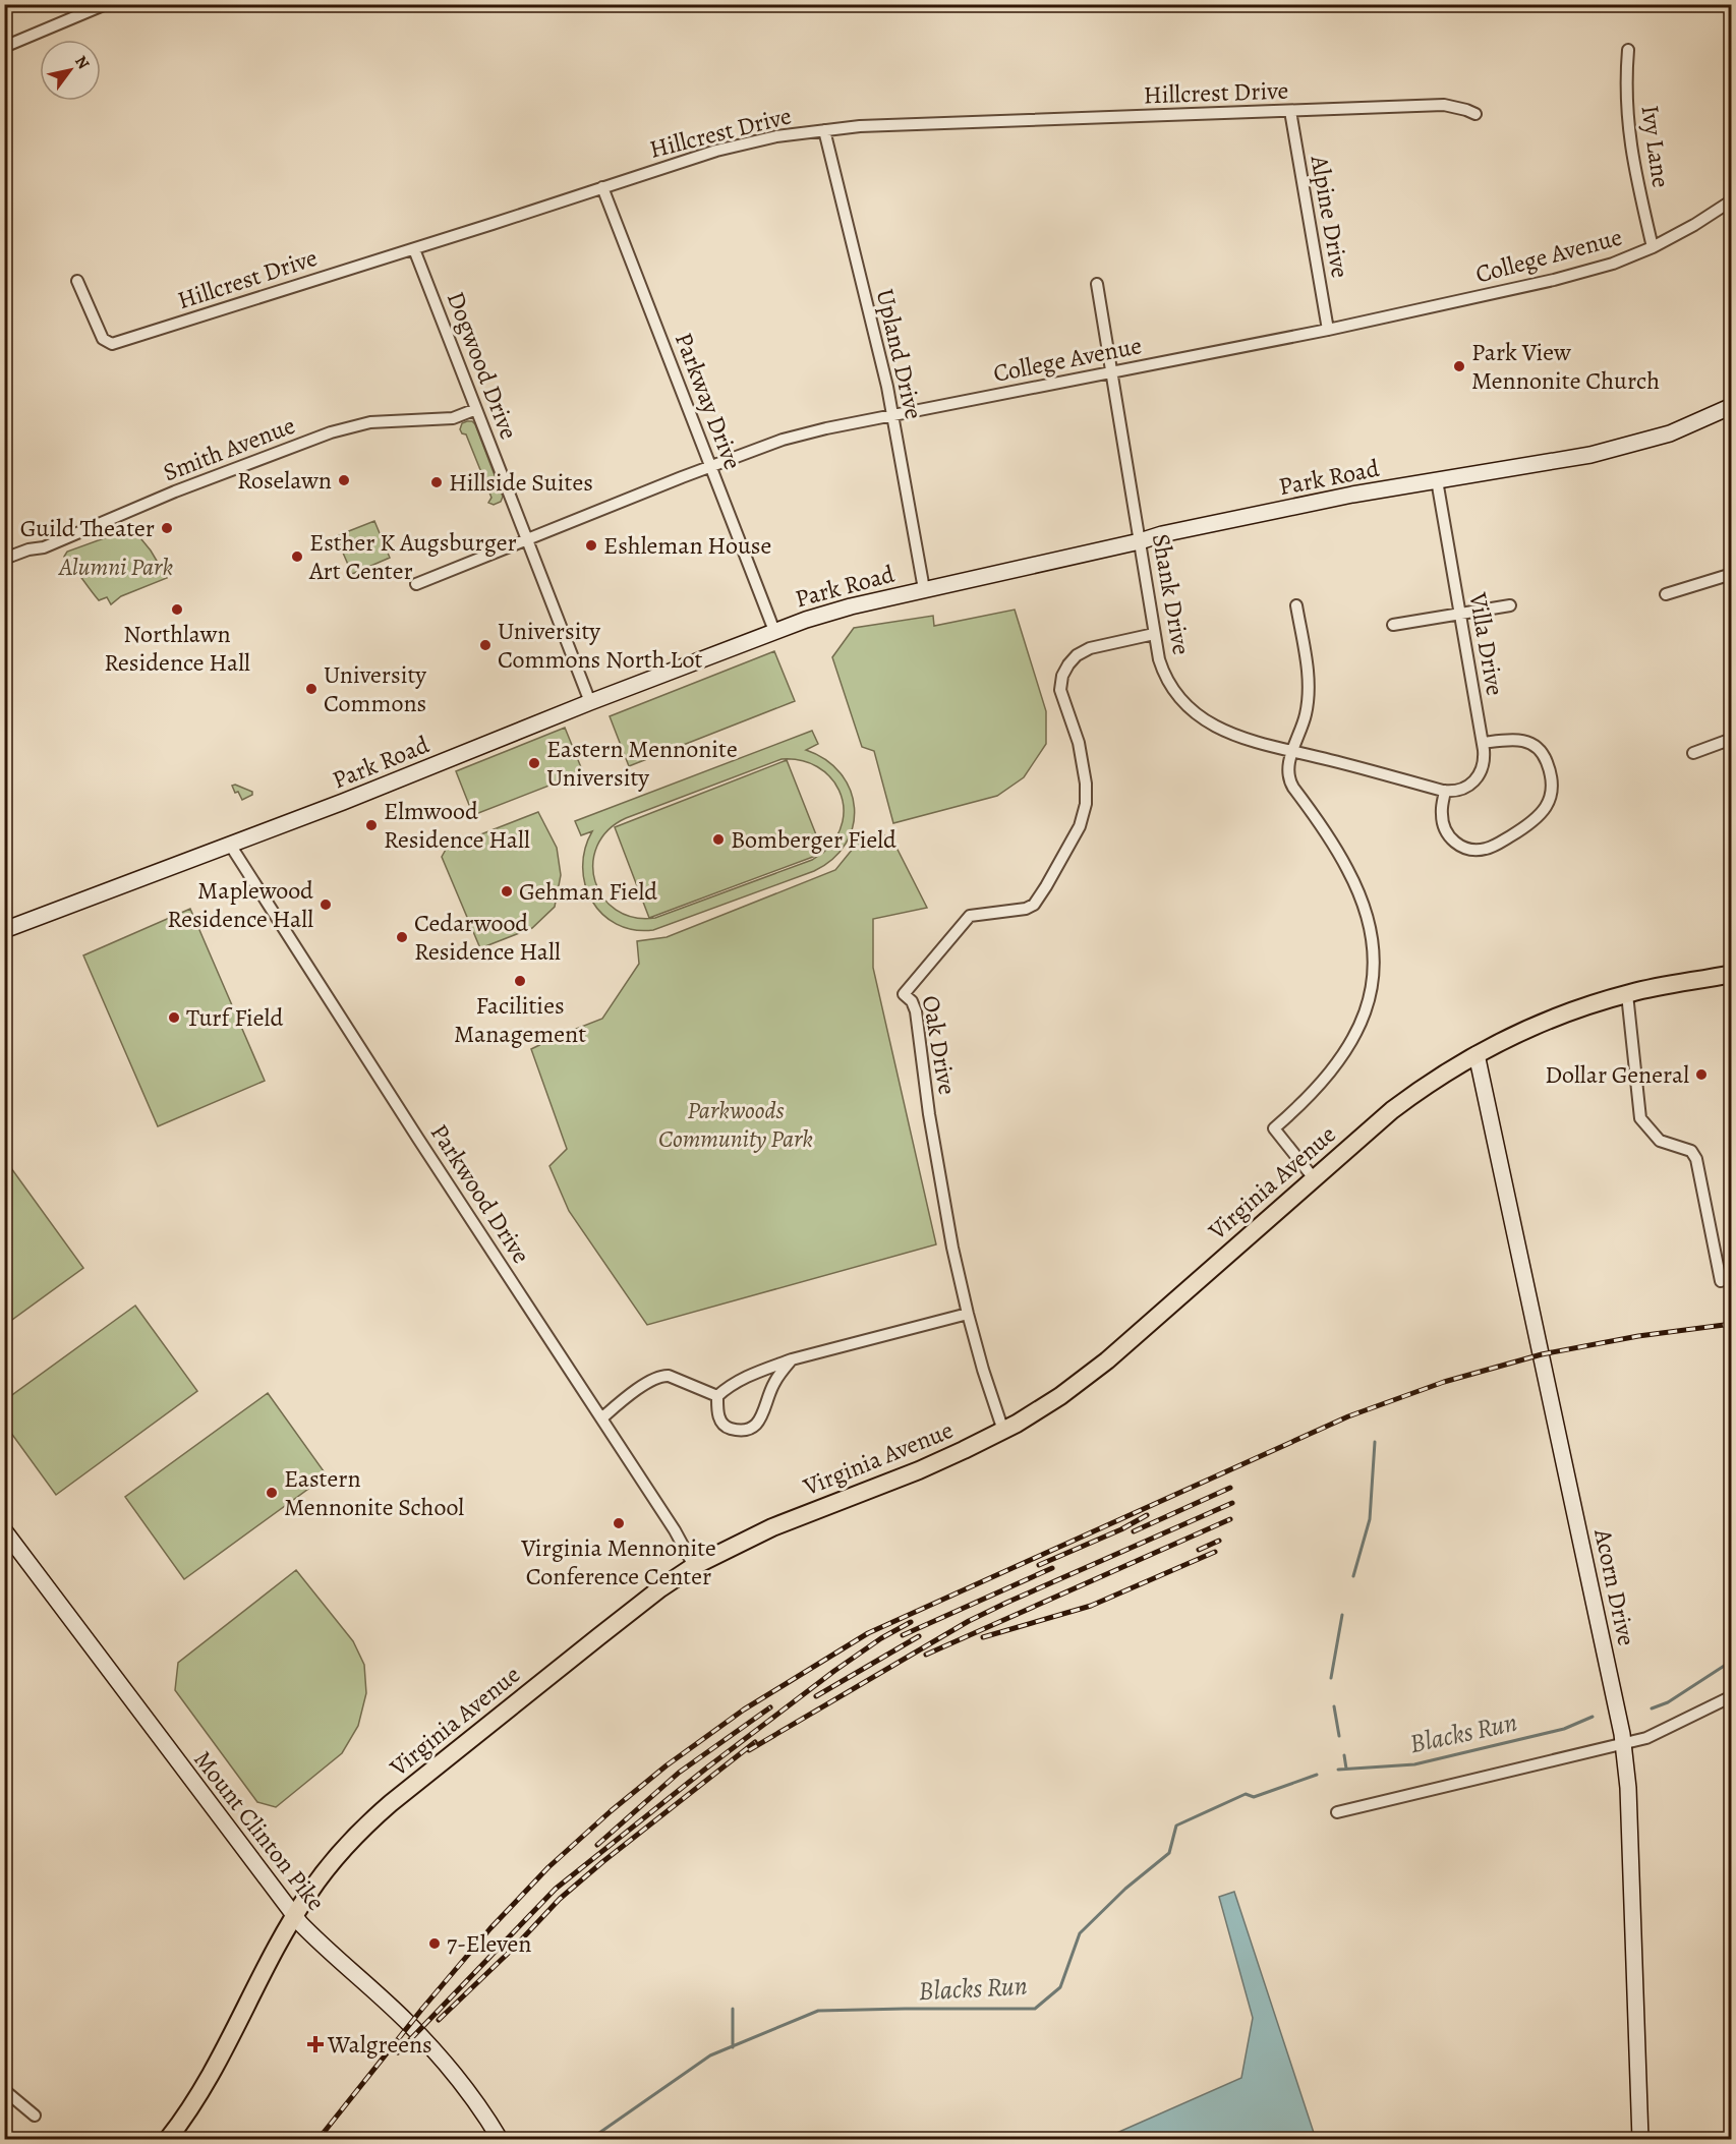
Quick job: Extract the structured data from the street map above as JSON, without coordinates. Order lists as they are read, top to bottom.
{
  "streets": {
    "main road": ["Virginia Avenue"],
    "street": [
      "Hillcrest Drive",
      "Ivy Lane",
      "Alpine Drive",
      "College Avenue",
      "Upland Drive",
      "Dogwood Drive",
      "Parkway Drive",
      "Smith Avenue",
      "Park Road",
      "Shank Drive",
      "Villa Drive",
      "Oak Drive",
      "Parkwood Drive",
      "Acorn Drive",
      "Mount Clinton Pike"
    ]
  },
  "crossings": [
    ["Hillcrest Drive", "Alpine Drive"],
    ["Hillcrest Drive", "Upland Drive"],
    ["Hillcrest Drive", "Dogwood Drive"],
    ["Hillcrest Drive", "Parkway Drive"],
    ["Ivy Lane", "College Avenue"],
    ["Alpine Drive", "College Avenue"],
    ["College Avenue", "Upland Drive"],
    ["College Avenue", "Dogwood Drive"],
    ["College Avenue", "Parkway Drive"],
    ["College Avenue", "Shank Drive"],
    ["Upland Drive", "Park Road"],
    ["Dogwood Drive", "Smith Avenue"],
    ["Dogwood Drive", "Park Road"],
    ["Parkway Drive", "Park Road"],
    ["Park Road", "Shank Drive"],
    ["Park Road", "Villa Drive"],
    ["Park Road", "Parkwood Drive"],
    ["Shank Drive", "Villa Drive"],
    ["Shank Drive", "Oak Drive"],
    ["Oak Drive", "Virginia Avenue"],
    ["Virginia Avenue", "Parkwood Drive"],
    ["Virginia Avenue", "Acorn Drive"],
    ["Virginia Avenue", "Mount Clinton Pike"]
  ],
  "water": ["Blacks Run"],
  "parks": ["Alumni Park", "Parkwoods Community Park"],
  "places": {
    "other": [
      "Park View Mennonite Church",
      "Roselawn",
      "Hillside Suites",
      "Guild Theater",
      "Eshleman House",
      "Esther K Augsburger Art Center",
      "Northlawn Residence Hall",
      "University Commons North Lot",
      "University Commons",
      "Eastern Mennonite University",
      "Elmwood Residence Hall",
      "Bomberger Field",
      "Gehman Field",
      "Maplewood Residence Hall",
      "Cedarwood Residence Hall",
      "Facilities Management",
      "Turf Field",
      "Dollar General",
      "Eastern Mennonite School",
      "Virginia Mennonite Conference Center",
      "7-Eleven"
    ],
    "health": ["Walgreens"]
  },
  "north": "top right"
}
